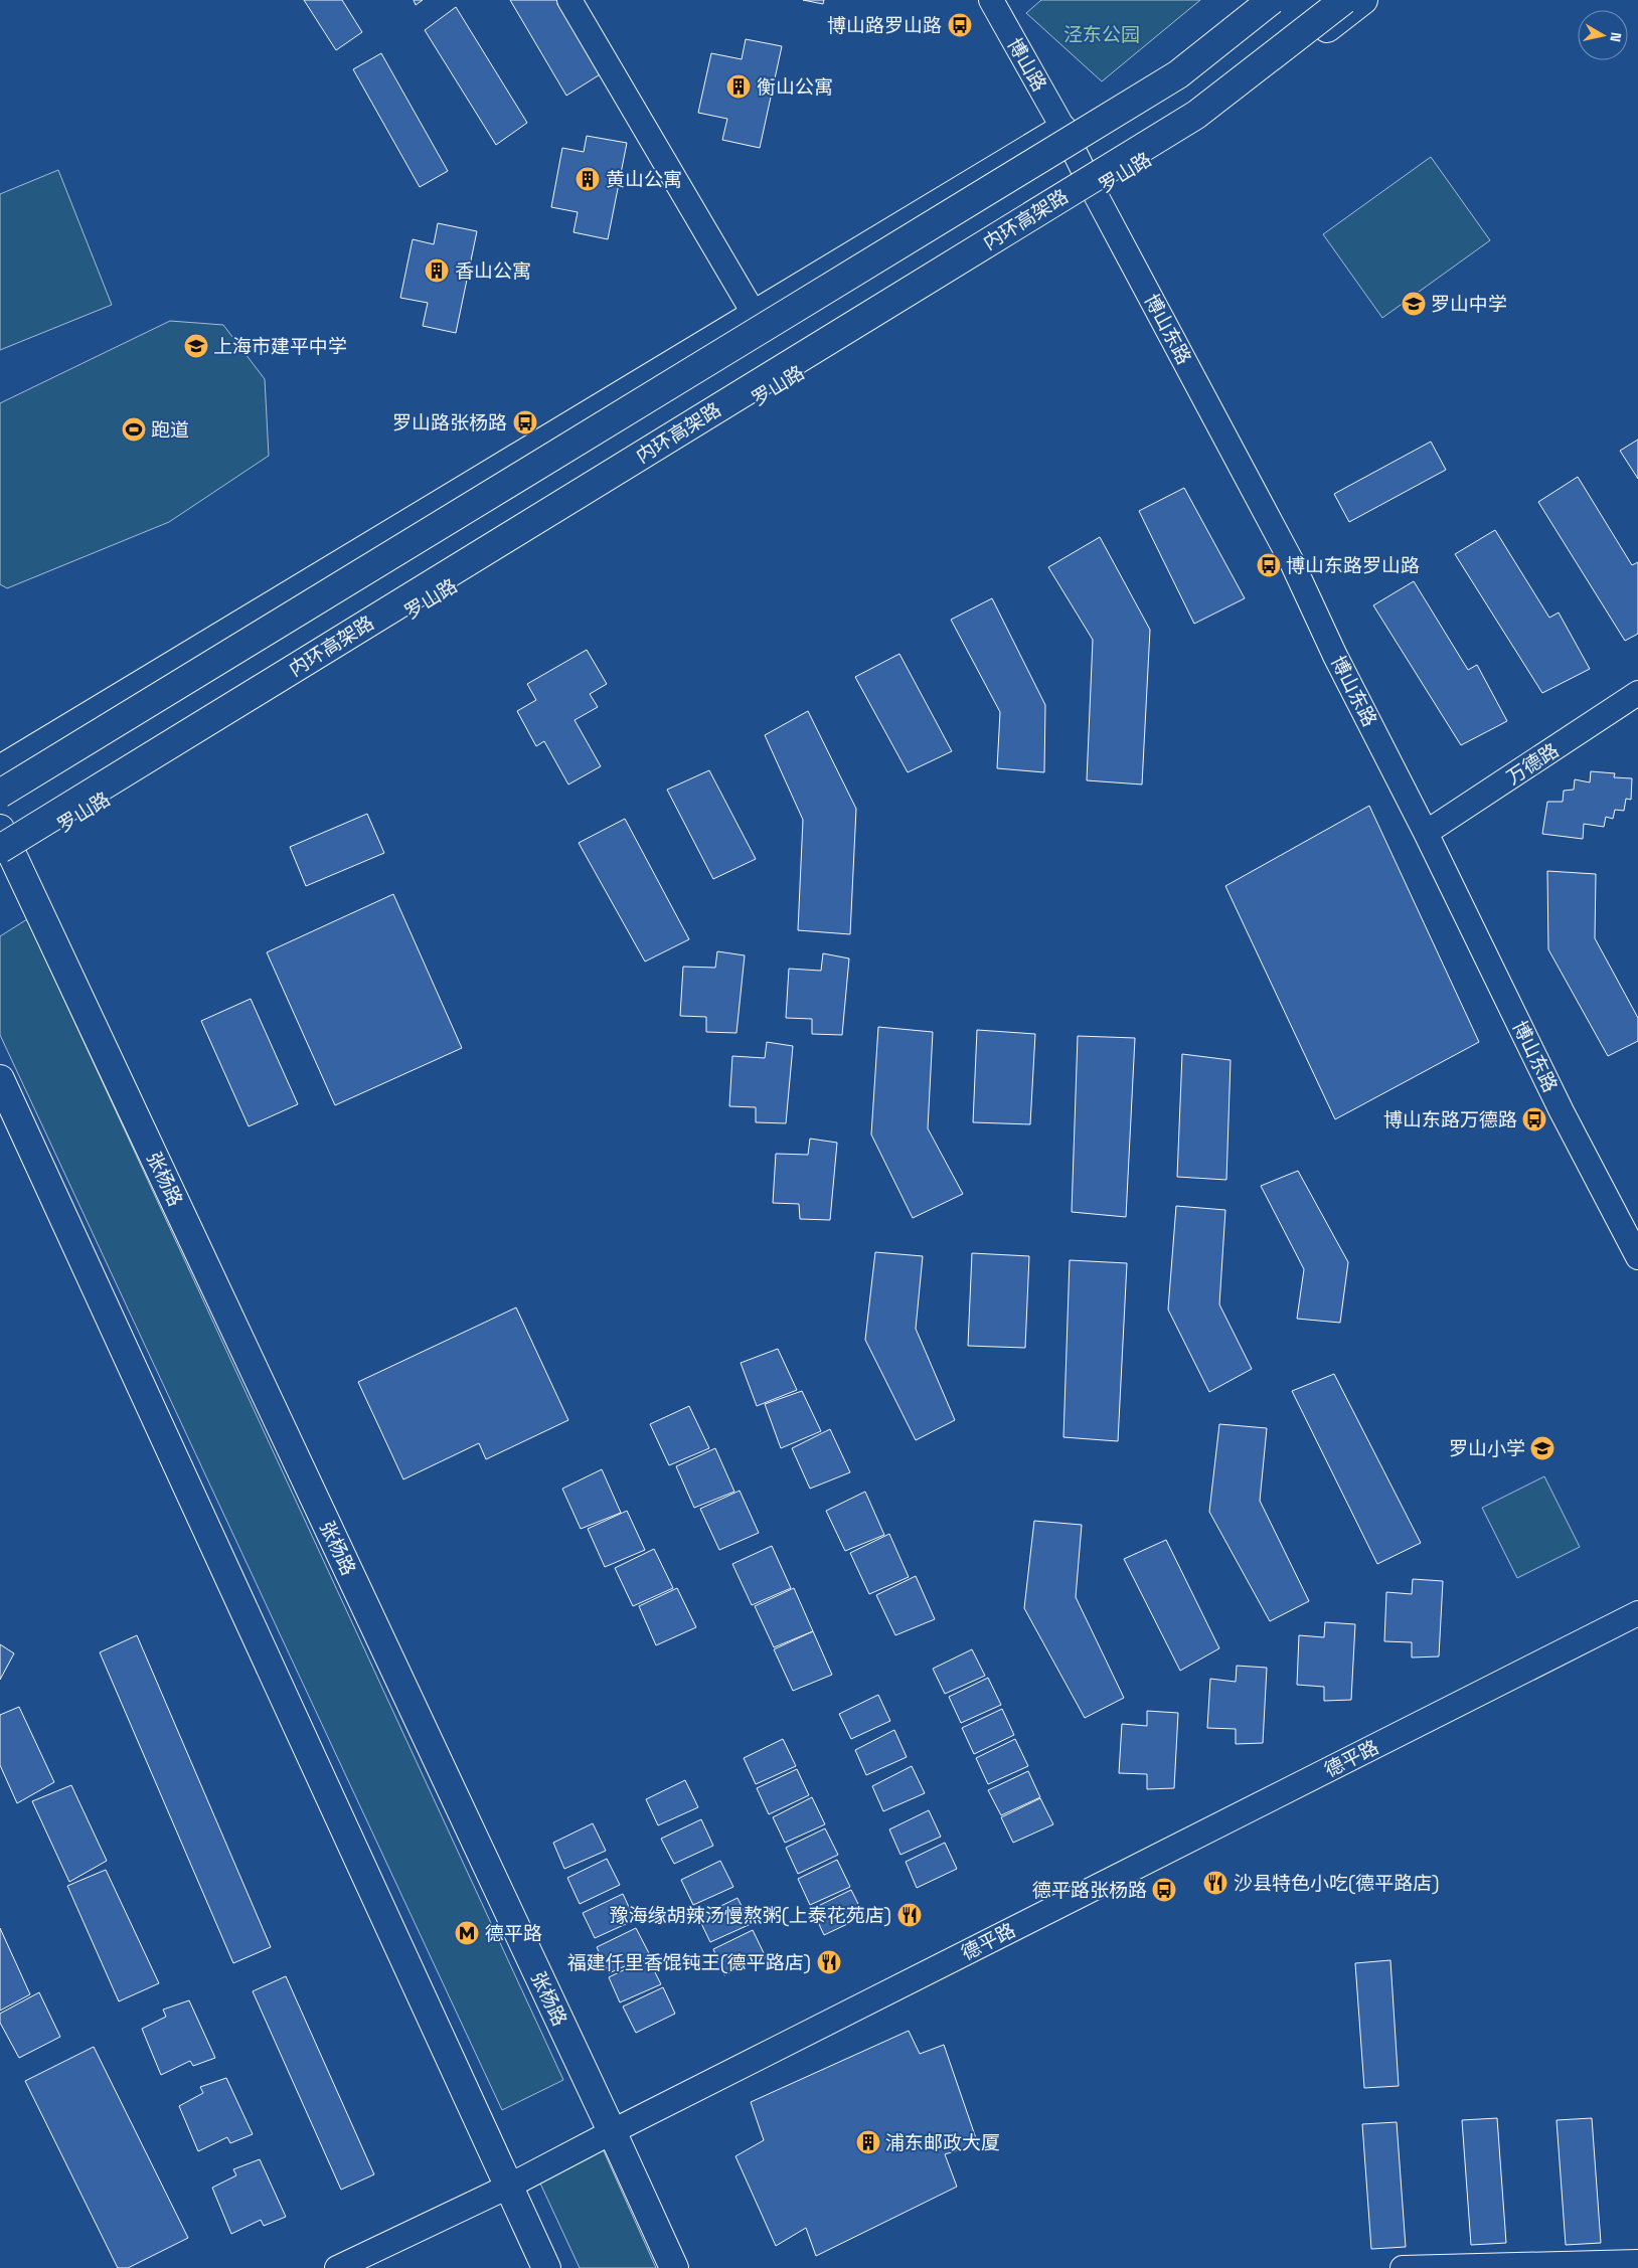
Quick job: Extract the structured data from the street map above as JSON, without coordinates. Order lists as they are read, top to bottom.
{
  "streets": {
    "main road": ["罗山路", "内环高架路", "张杨路"],
    "street": [
      "博山路",
      "博山东路",
      "万德路",
      "德平路"
    ]
  },
  "crossings": [
    ["博山路", "博山东路"],
    ["罗山路", "内环高架路"],
    ["罗山路", "博山东路"],
    ["罗山路", "张杨路"],
    ["内环高架路", "张杨路"],
    ["博山东路", "万德路"],
    ["张杨路", "德平路"]
  ],
  "parks": ["泾东公园"],
  "places": {
    "bus stop": [
      "博山路罗山路",
      "罗山路张杨路",
      "博山东路罗山路",
      "博山东路万德路",
      "德平路张杨路"
    ],
    "building": [
      "衡山公寓",
      "黄山公寓",
      "香山公寓",
      "浦东邮政大厦"
    ],
    "school or university": ["罗山中学", "上海市建平中学", "罗山小学"],
    "sports": ["跑道"],
    "restaurant": ["沙县特色小吃(德平路店)", "豫海缘胡辣汤慢熬粥(上泰花苑店)", "福建仟里香馄钝王(德平路店)"],
    "metro station": ["德平路"]
  },
  "north": "right"
}
